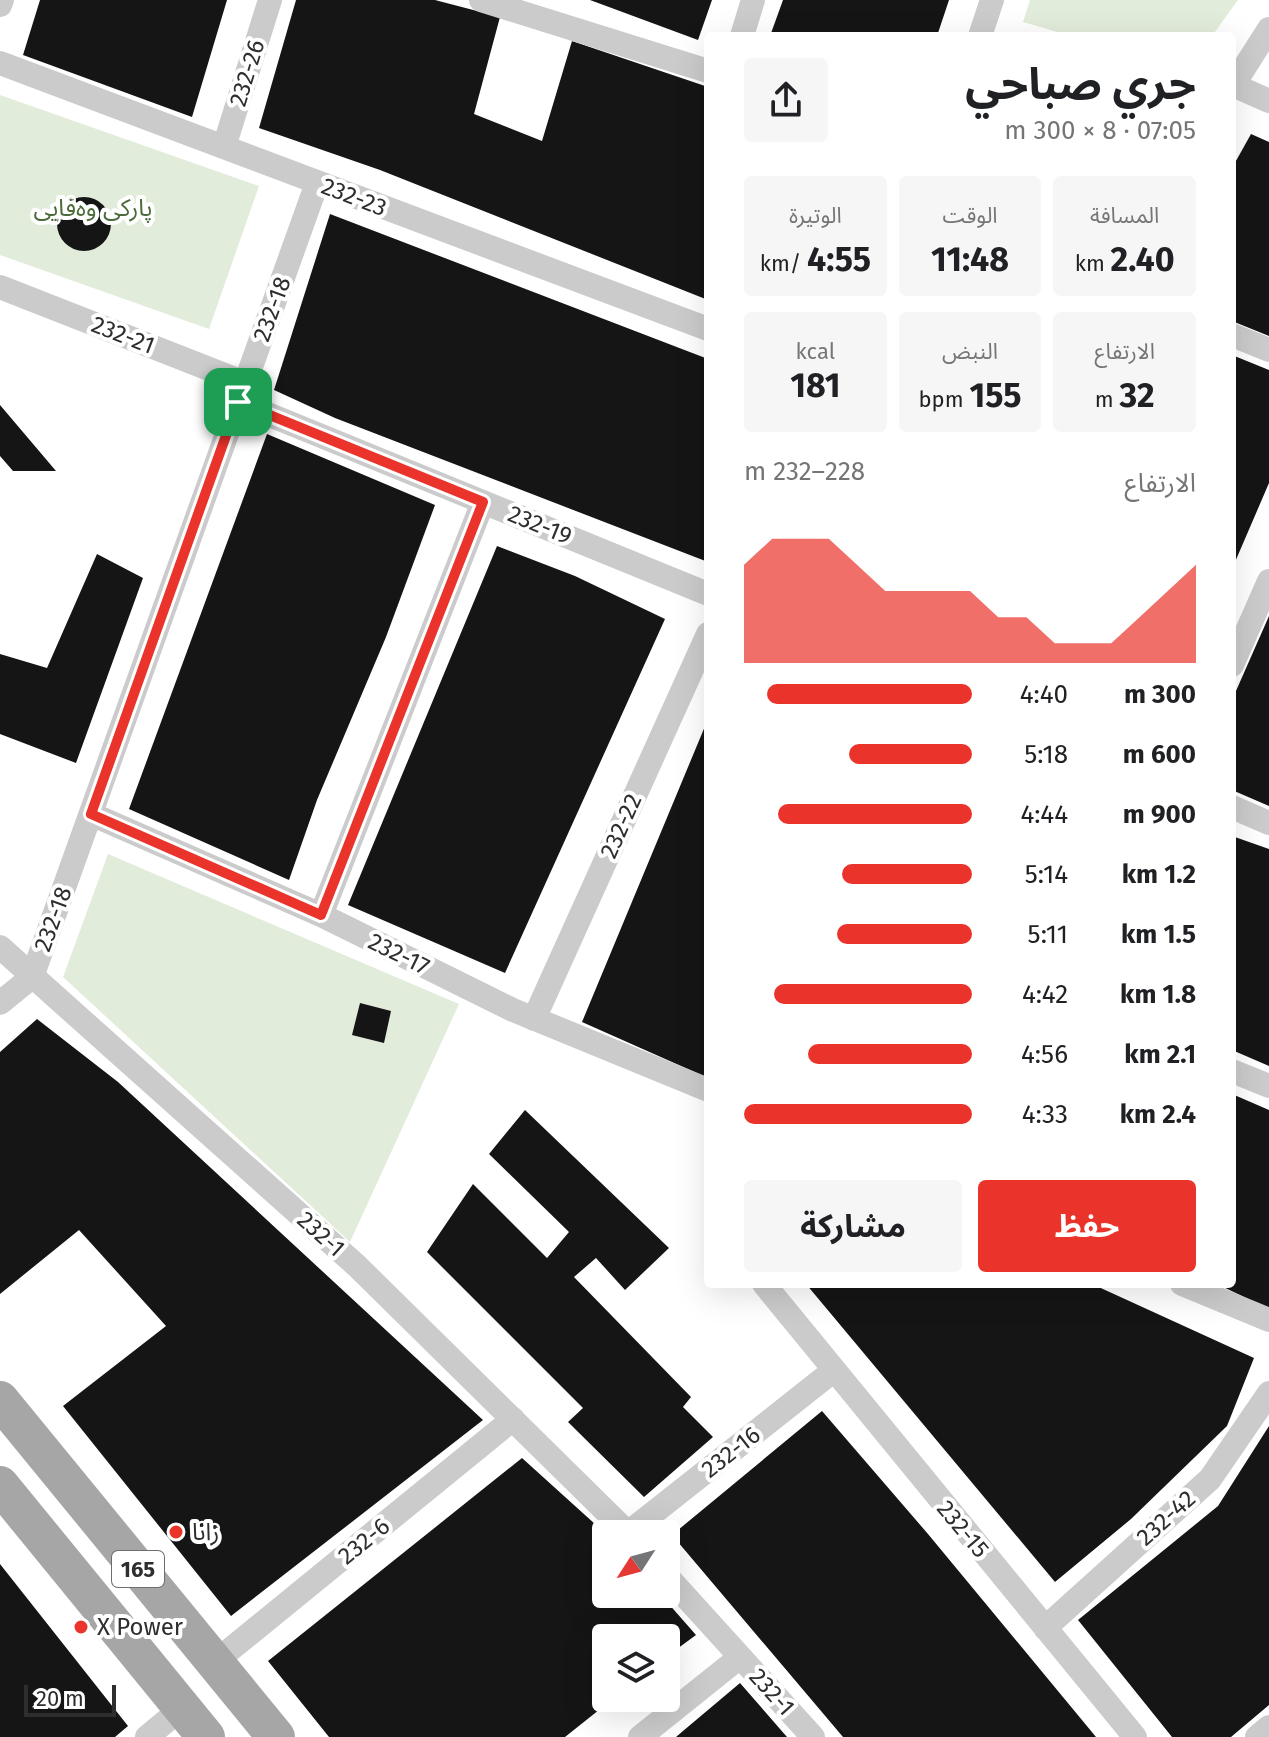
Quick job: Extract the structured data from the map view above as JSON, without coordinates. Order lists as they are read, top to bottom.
{
  "streets": {
    "main road": ["165"],
    "street": [
      "232-26",
      "232-23",
      "232-18",
      "232-21",
      "232-19",
      "232-22",
      "232-17",
      "232-1",
      "232-16",
      "232-42",
      "232-15",
      "232-6"
    ]
  },
  "crossings": [
    ["232-26", "232-23"],
    ["232-23", "232-18"],
    ["232-18", "232-21"],
    ["232-18", "232-19"],
    ["232-18", "232-17"],
    ["232-18", "232-1"],
    ["232-21", "232-19"],
    ["232-22", "232-17"],
    ["232-1", "232-6"],
    ["232-16", "232-15"],
    ["232-42", "232-15"],
    ["232-6", "165"]
  ],
  "parks": ["پارکی وەفایی"],
  "places": ["زانا", "X Power"],
  "scale_bar": "20 m",
  "north": "bottom left",
  "page": {
    "heading": ["جري صباحي", "07:05 · 8 × 300 m"],
    "stats": [
      ["المسافة", "2.40 km"],
      ["الوقت", "11:48"],
      ["الوتيرة", "4:55 /km"],
      ["الارتفاع", "32 m"],
      ["النبض", "155 bpm"],
      ["kcal", "181"]
    ],
    "chart": ["الارتفاع", "228–232 m"],
    "list": [
      {
        "name": "300 m",
        "note": "4:40"
      },
      {
        "name": "600 m",
        "note": "5:18"
      },
      {
        "name": "900 m",
        "note": "4:44"
      },
      {
        "name": "1.2 km",
        "note": "5:14"
      },
      {
        "name": "1.5 km",
        "note": "5:11"
      },
      {
        "name": "1.8 km",
        "note": "4:42"
      },
      {
        "name": "2.1 km",
        "note": "4:56"
      },
      {
        "name": "2.4 km",
        "note": "4:33"
      }
    ],
    "buttons": ["حفظ", "مشاركة"],
    "scale": "20 m"
  }
}
